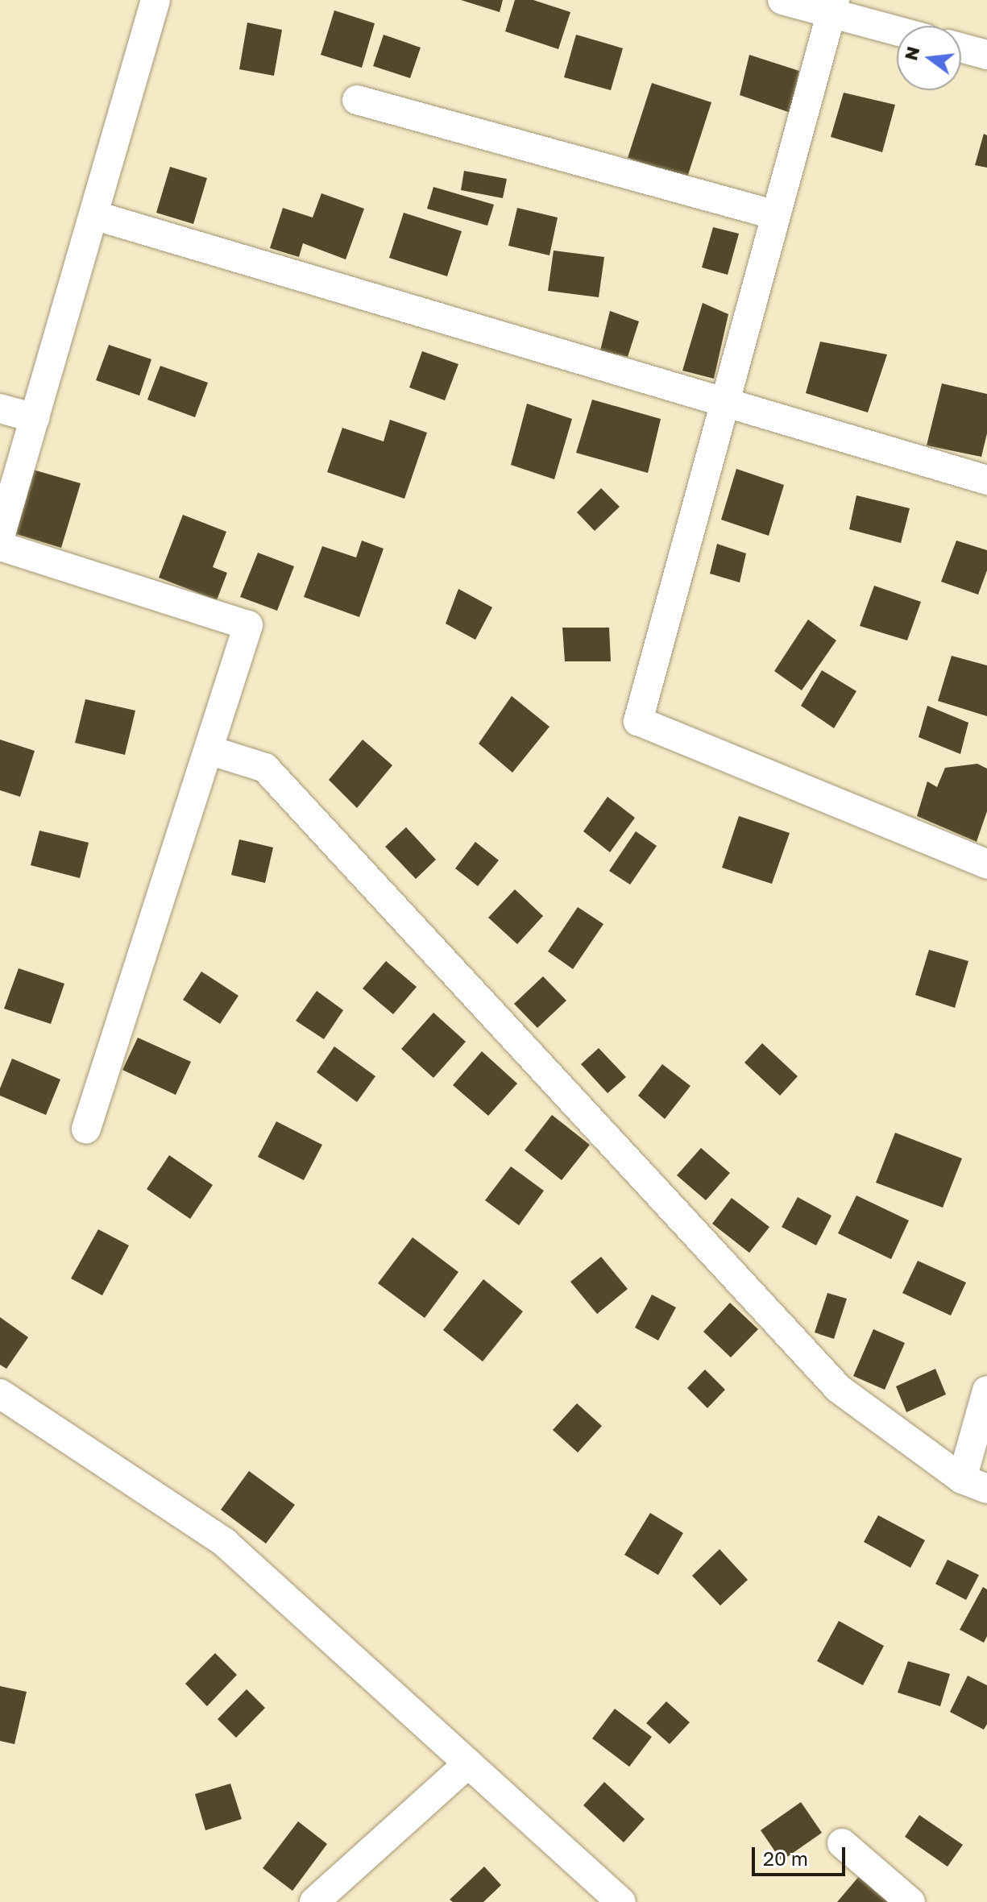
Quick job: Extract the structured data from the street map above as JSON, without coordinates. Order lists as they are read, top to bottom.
{
  "scale_bar": "20 m",
  "north": "left"
}
